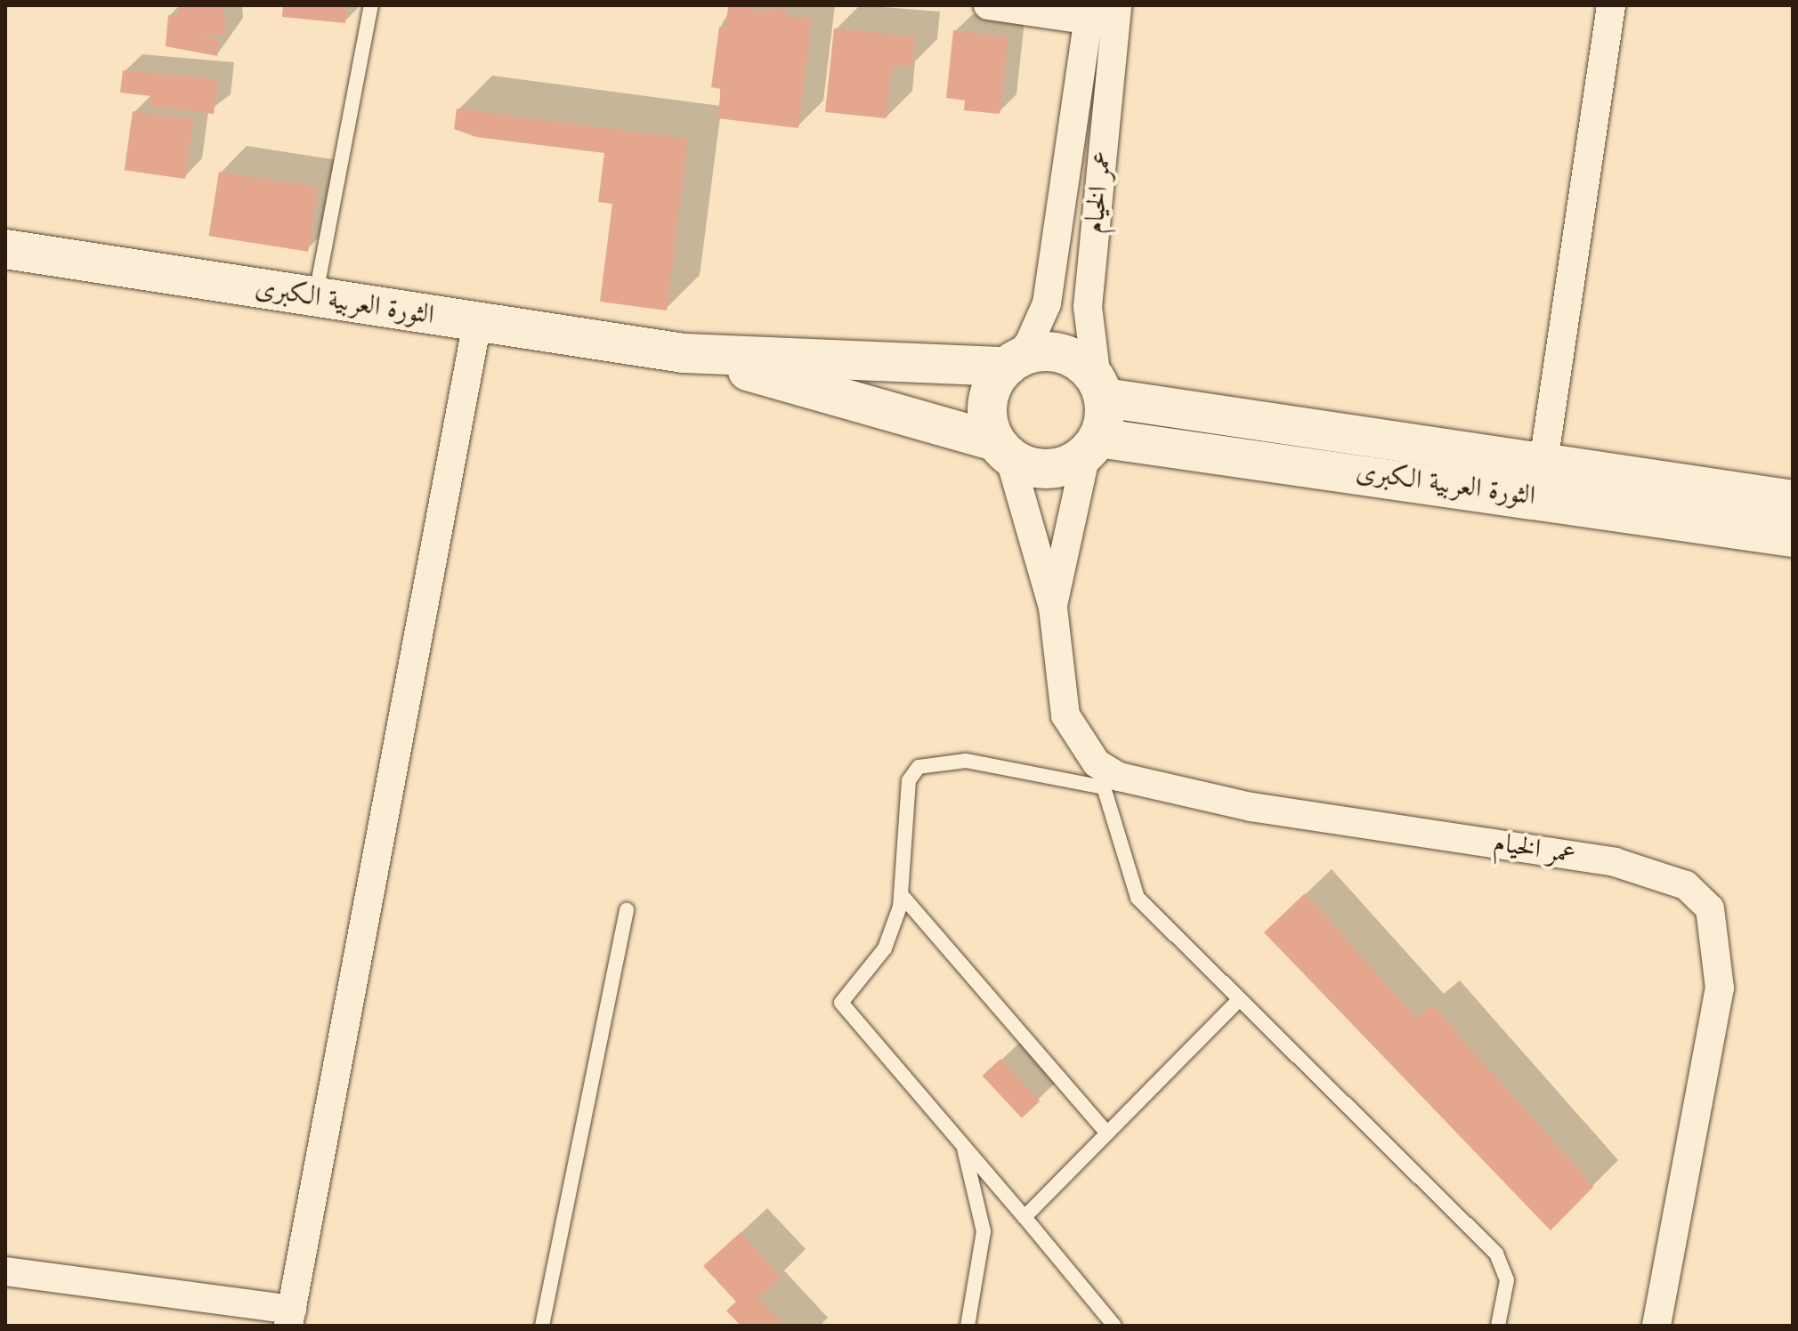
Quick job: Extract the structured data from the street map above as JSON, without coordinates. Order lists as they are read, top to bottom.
{
  "streets": {
    "street": ["عمر الخيام", "الثورة العربية الكبرى"]
  },
  "crossings": [
    ["عمر الخيام", "الثورة العربية الكبرى"]
  ]
}
